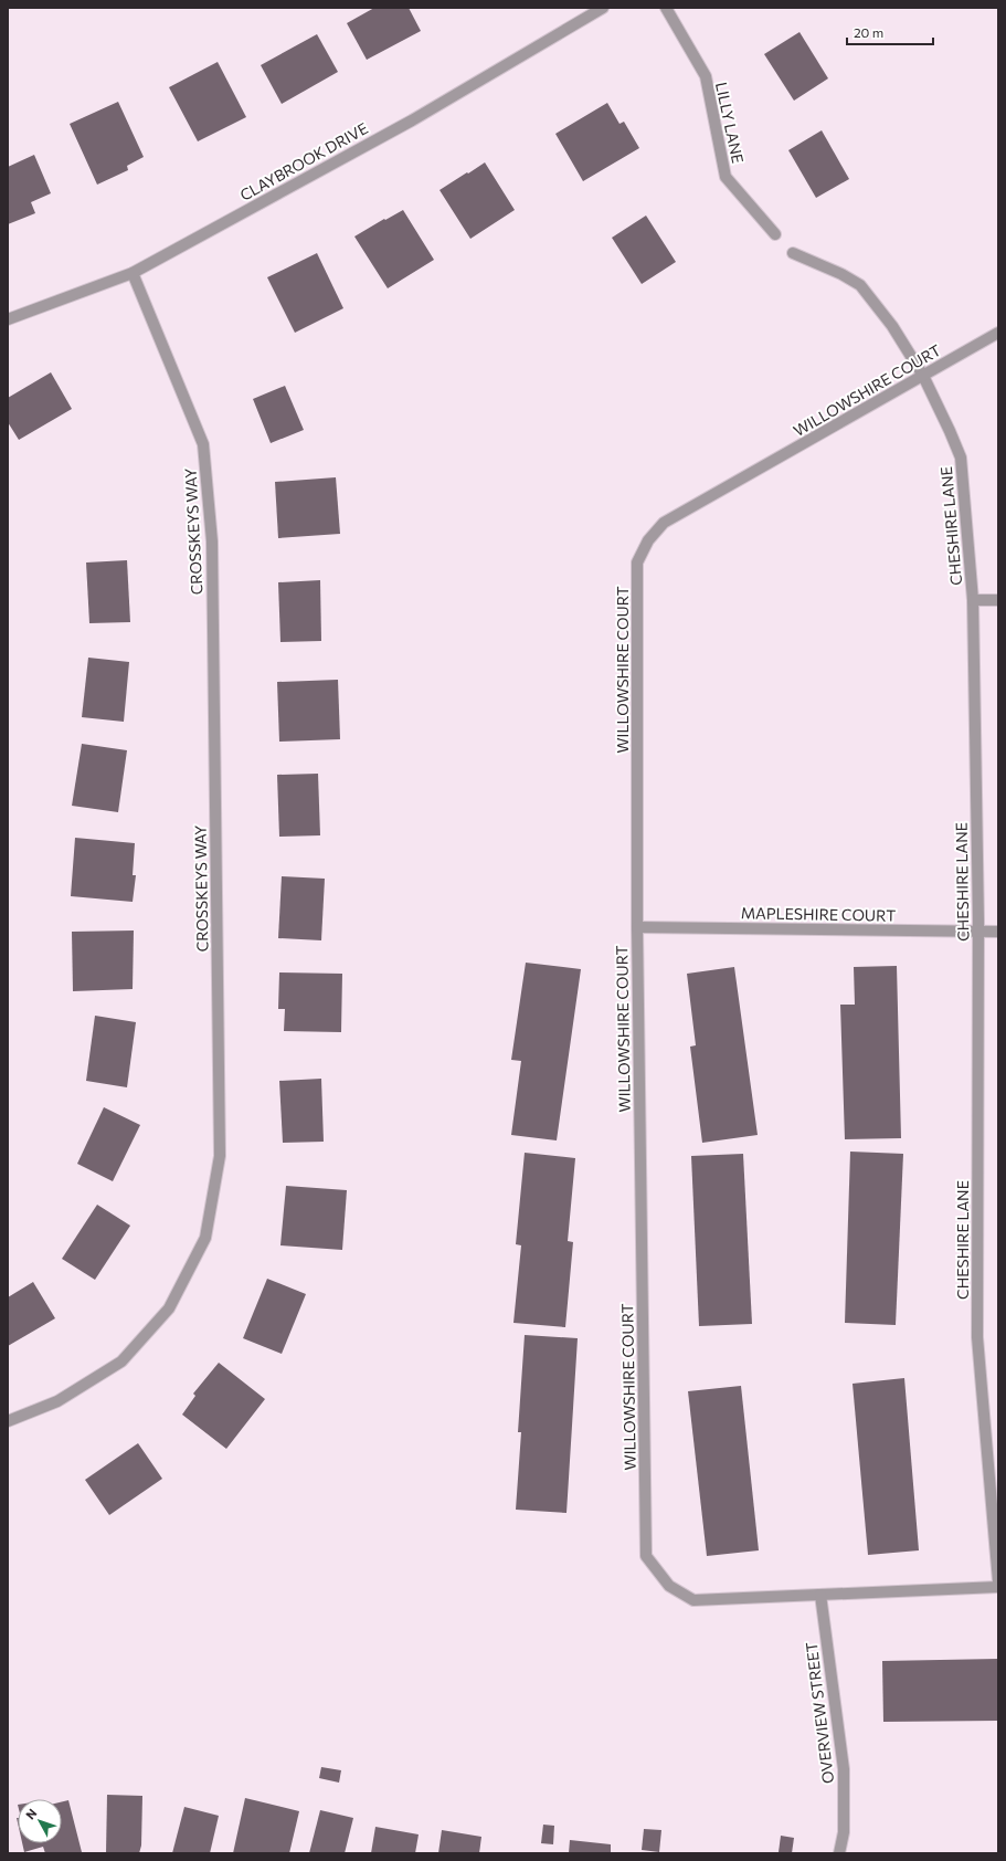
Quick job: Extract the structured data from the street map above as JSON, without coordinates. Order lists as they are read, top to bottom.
{
  "streets": {
    "street": [
      "LILLY LANE",
      "CLAYBROOK DRIVE",
      "WILLOWSHIRE COURT",
      "CHESHIRE LANE",
      "CROSSKEYS WAY",
      "MAPLESHIRE COURT",
      "OVERVIEW STREET"
    ]
  },
  "crossings": [
    ["CLAYBROOK DRIVE", "CROSSKEYS WAY"],
    ["WILLOWSHIRE COURT", "CHESHIRE LANE"],
    ["WILLOWSHIRE COURT", "MAPLESHIRE COURT"],
    ["WILLOWSHIRE COURT", "OVERVIEW STREET"],
    ["CHESHIRE LANE", "MAPLESHIRE COURT"]
  ],
  "scale_bar": "20 m",
  "north": "top left"
}
